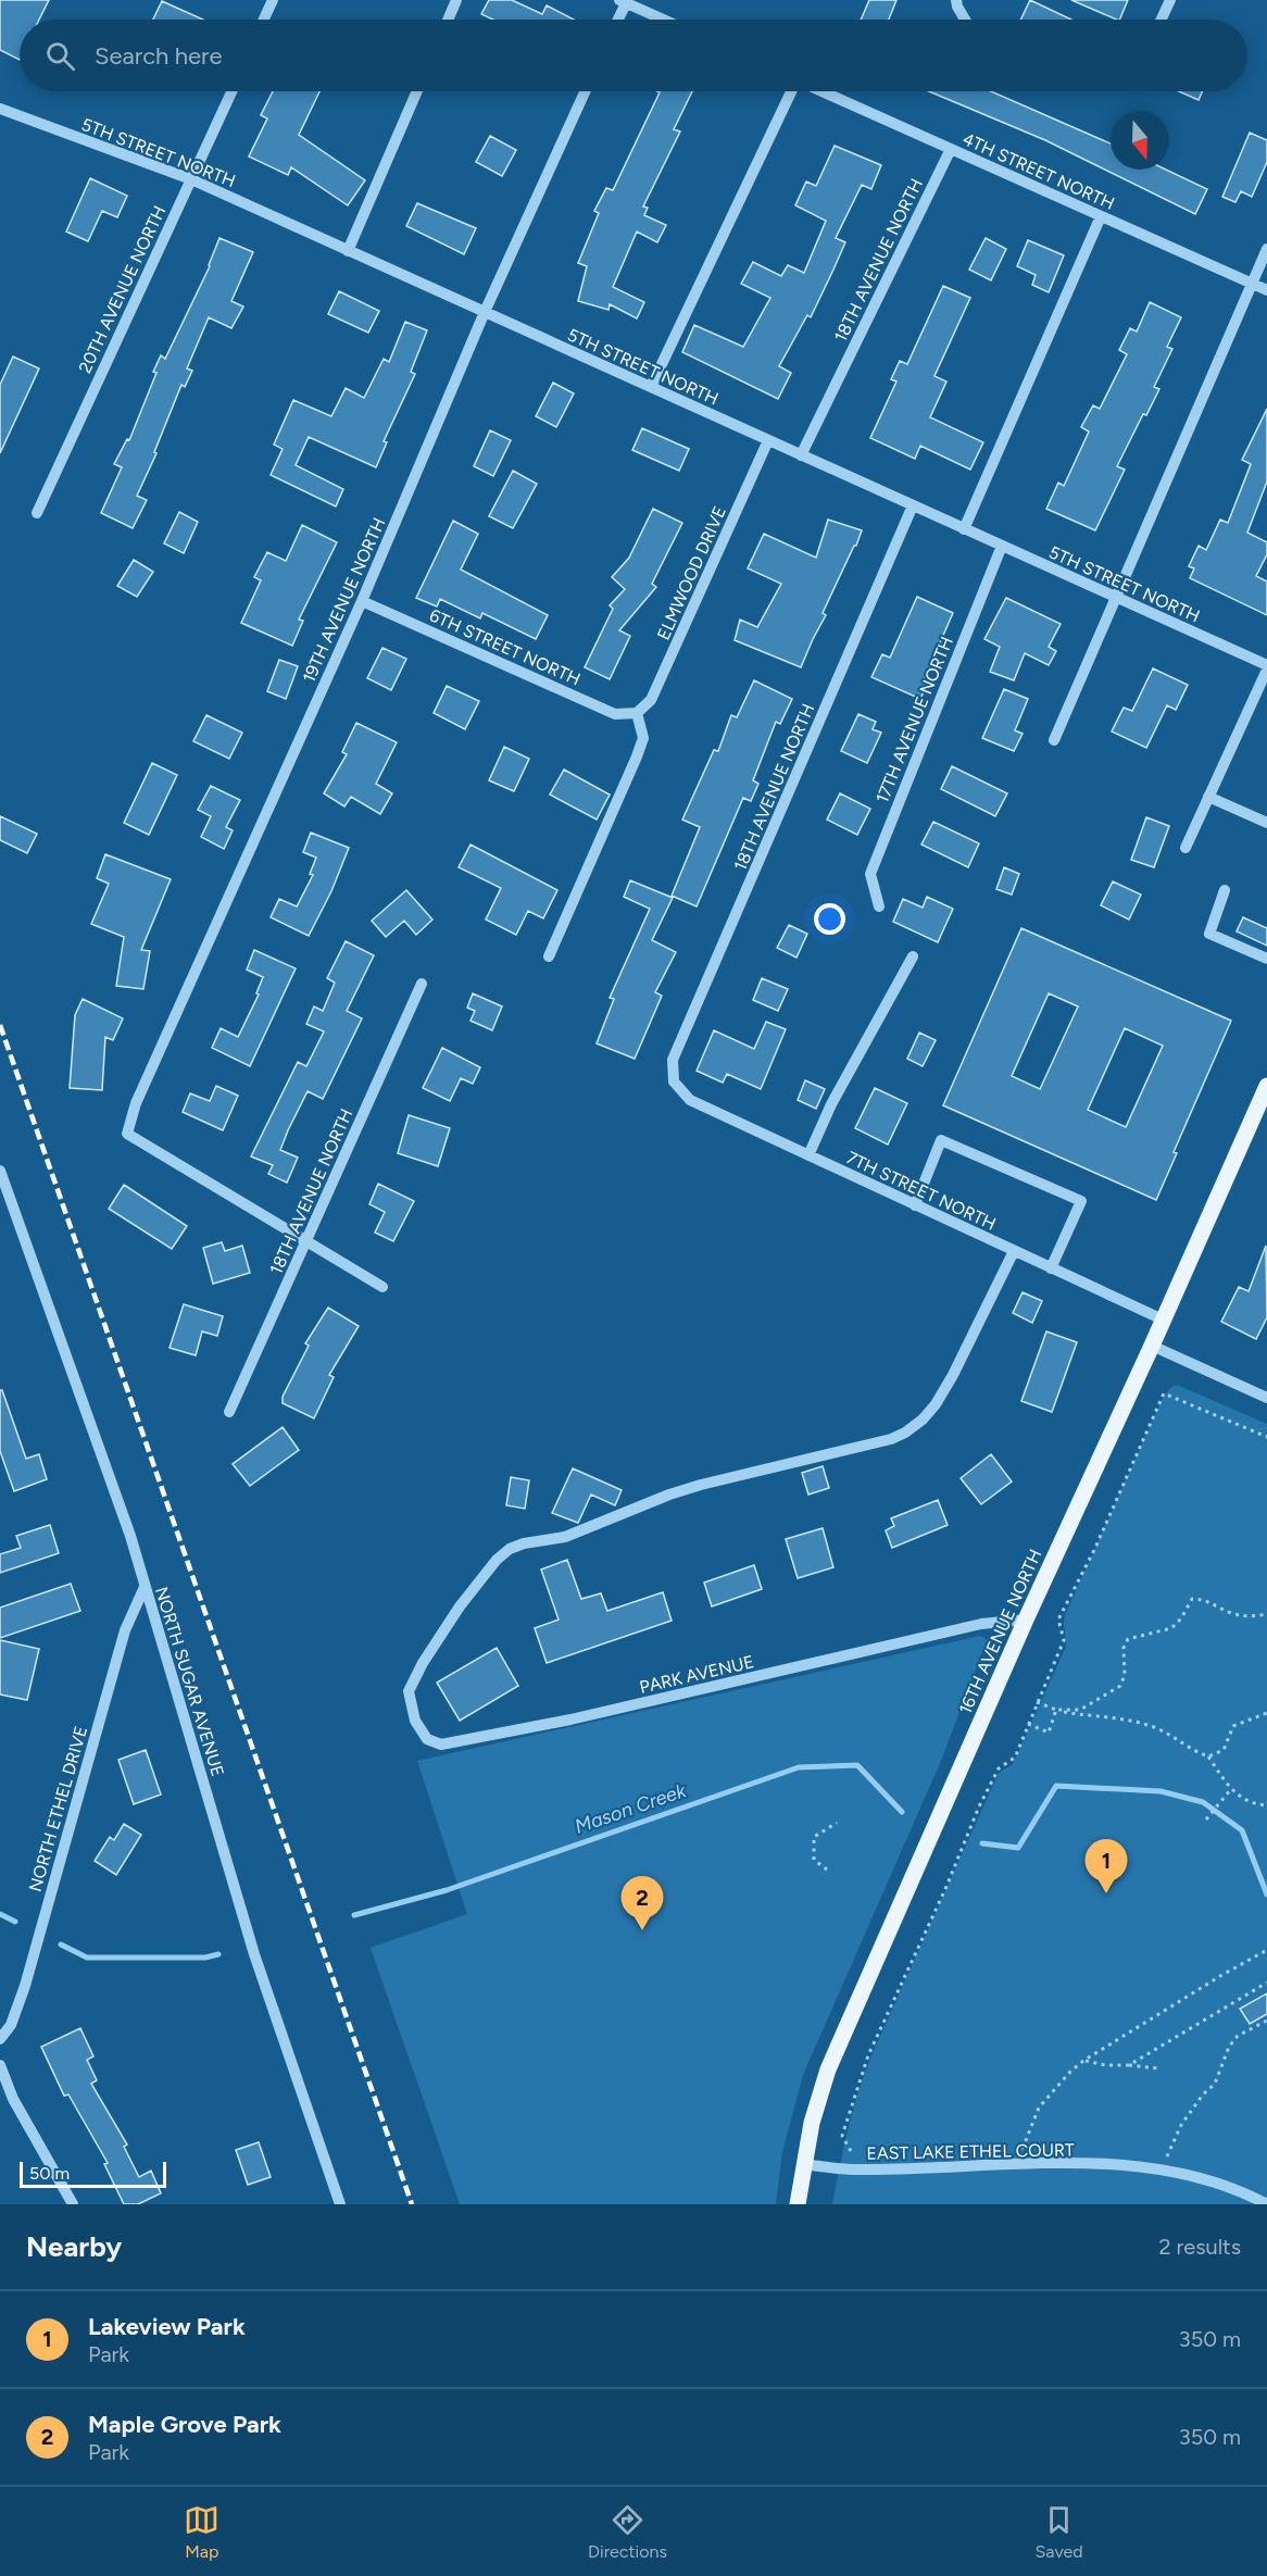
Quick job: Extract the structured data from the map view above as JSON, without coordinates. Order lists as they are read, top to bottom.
{
  "streets": {
    "main road": ["16TH AVENUE NORTH"],
    "street": [
      "5TH STREET NORTH",
      "4TH STREET NORTH",
      "18TH AVENUE NORTH",
      "20TH AVENUE NORTH",
      "ELMWOOD DRIVE",
      "19TH AVENUE NORTH",
      "6TH STREET NORTH",
      "17TH AVENUE NORTH",
      "7TH STREET NORTH",
      "PARK AVENUE",
      "NORTH SUGAR AVENUE",
      "NORTH ETHEL DRIVE",
      "EAST LAKE ETHEL COURT"
    ]
  },
  "crossings": [
    ["5TH STREET NORTH", "18TH AVENUE NORTH"],
    ["5TH STREET NORTH", "20TH AVENUE NORTH"],
    ["5TH STREET NORTH", "ELMWOOD DRIVE"],
    ["5TH STREET NORTH", "19TH AVENUE NORTH"],
    ["5TH STREET NORTH", "17TH AVENUE NORTH"],
    ["4TH STREET NORTH", "18TH AVENUE NORTH"],
    ["18TH AVENUE NORTH", "19TH AVENUE NORTH"],
    ["18TH AVENUE NORTH", "7TH STREET NORTH"],
    ["ELMWOOD DRIVE", "6TH STREET NORTH"],
    ["19TH AVENUE NORTH", "6TH STREET NORTH"],
    ["7TH STREET NORTH", "16TH AVENUE NORTH"],
    ["7TH STREET NORTH", "PARK AVENUE"],
    ["16TH AVENUE NORTH", "PARK AVENUE"],
    ["16TH AVENUE NORTH", "EAST LAKE ETHEL COURT"],
    ["NORTH SUGAR AVENUE", "NORTH ETHEL DRIVE"]
  ],
  "water": ["Mason Creek"],
  "scale_bar": "50 m",
  "north": "bottom",
  "page": {
    "search": "Search here",
    "pins": ["1", "2"],
    "scale": "50 m",
    "heading": ["Nearby", "2 results"],
    "list": [
      {
        "mark": "1",
        "name": "Lakeview Park",
        "note": "Park",
        "value": "350 m"
      },
      {
        "mark": "2",
        "name": "Maple Grove Park",
        "note": "Park",
        "value": "350 m"
      }
    ],
    "nav": ["Map", "Directions", "Saved"]
  }
}
